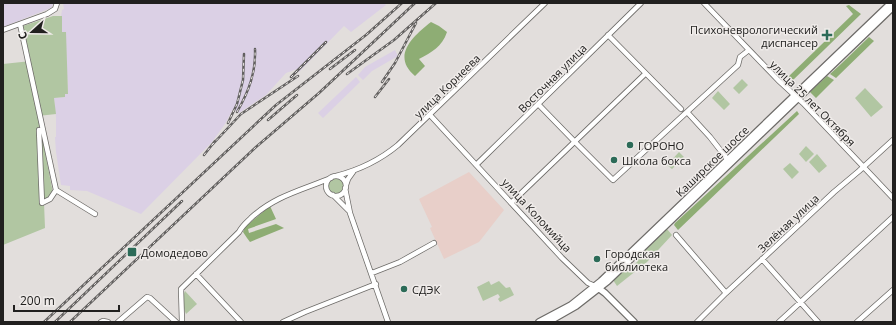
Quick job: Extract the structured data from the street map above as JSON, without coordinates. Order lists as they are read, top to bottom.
{
  "streets": {
    "main road": ["Каширское шоссе", "улица Коломийца"],
    "street": [
      "Восточная улица",
      "улица Корнеева",
      "улица 25 лет Октября",
      "Зелёная улица"
    ]
  },
  "crossings": [
    ["Восточная улица", "улица Коломийца"],
    ["улица Корнеева", "улица Коломийца"],
    ["улица 25 лет Октября", "Каширское шоссе"],
    ["улица 25 лет Октября", "Зелёная улица"],
    ["Каширское шоссе", "улица Коломийца"]
  ],
  "places": {
    "health": ["Психоневрологический диспансер"],
    "other": [
      "ГОРОНО",
      "Школа бокса",
      "Городская библиотека",
      "СДЭК"
    ],
    "transit": ["Домодедово"]
  },
  "scale_bar": "200 m",
  "north": "left"
}
